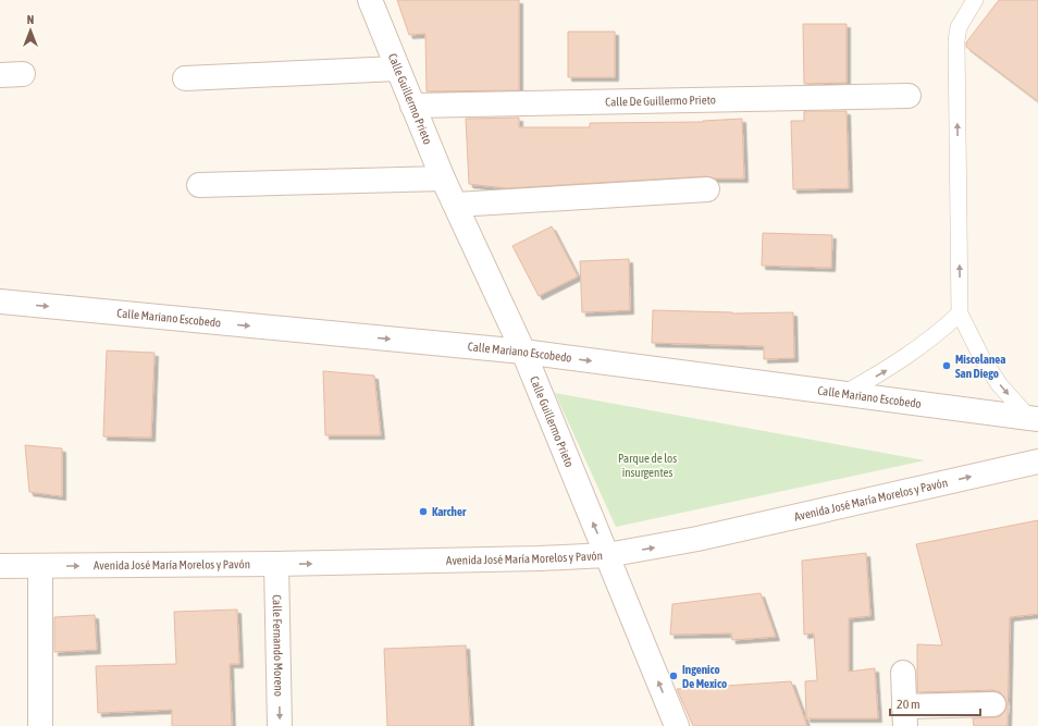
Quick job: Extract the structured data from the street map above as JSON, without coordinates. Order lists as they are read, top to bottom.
{
  "streets": {
    "street": [
      "Calle Guillermo Prieto",
      "Calle De Guillermo Prieto",
      "Calle Mariano Escobedo",
      "Avenida José María Morelos y Pavón",
      "Calle Fernando Moreno"
    ]
  },
  "crossings": [
    ["Calle Guillermo Prieto", "Calle De Guillermo Prieto"],
    ["Calle Guillermo Prieto", "Calle Mariano Escobedo"],
    ["Calle Guillermo Prieto", "Avenida José María Morelos y Pavón"],
    ["Avenida José María Morelos y Pavón", "Calle Fernando Moreno"]
  ],
  "one_way": ["Calle Guillermo Prieto", "Avenida José María Morelos y Pavón", "Calle Fernando Moreno"],
  "parks": ["Parque de los insurgentes"],
  "places": ["Miscelanea San Diego", "Karcher", "Ingenico De Mexico"],
  "scale_bar": "20 m",
  "north": "top"
}
